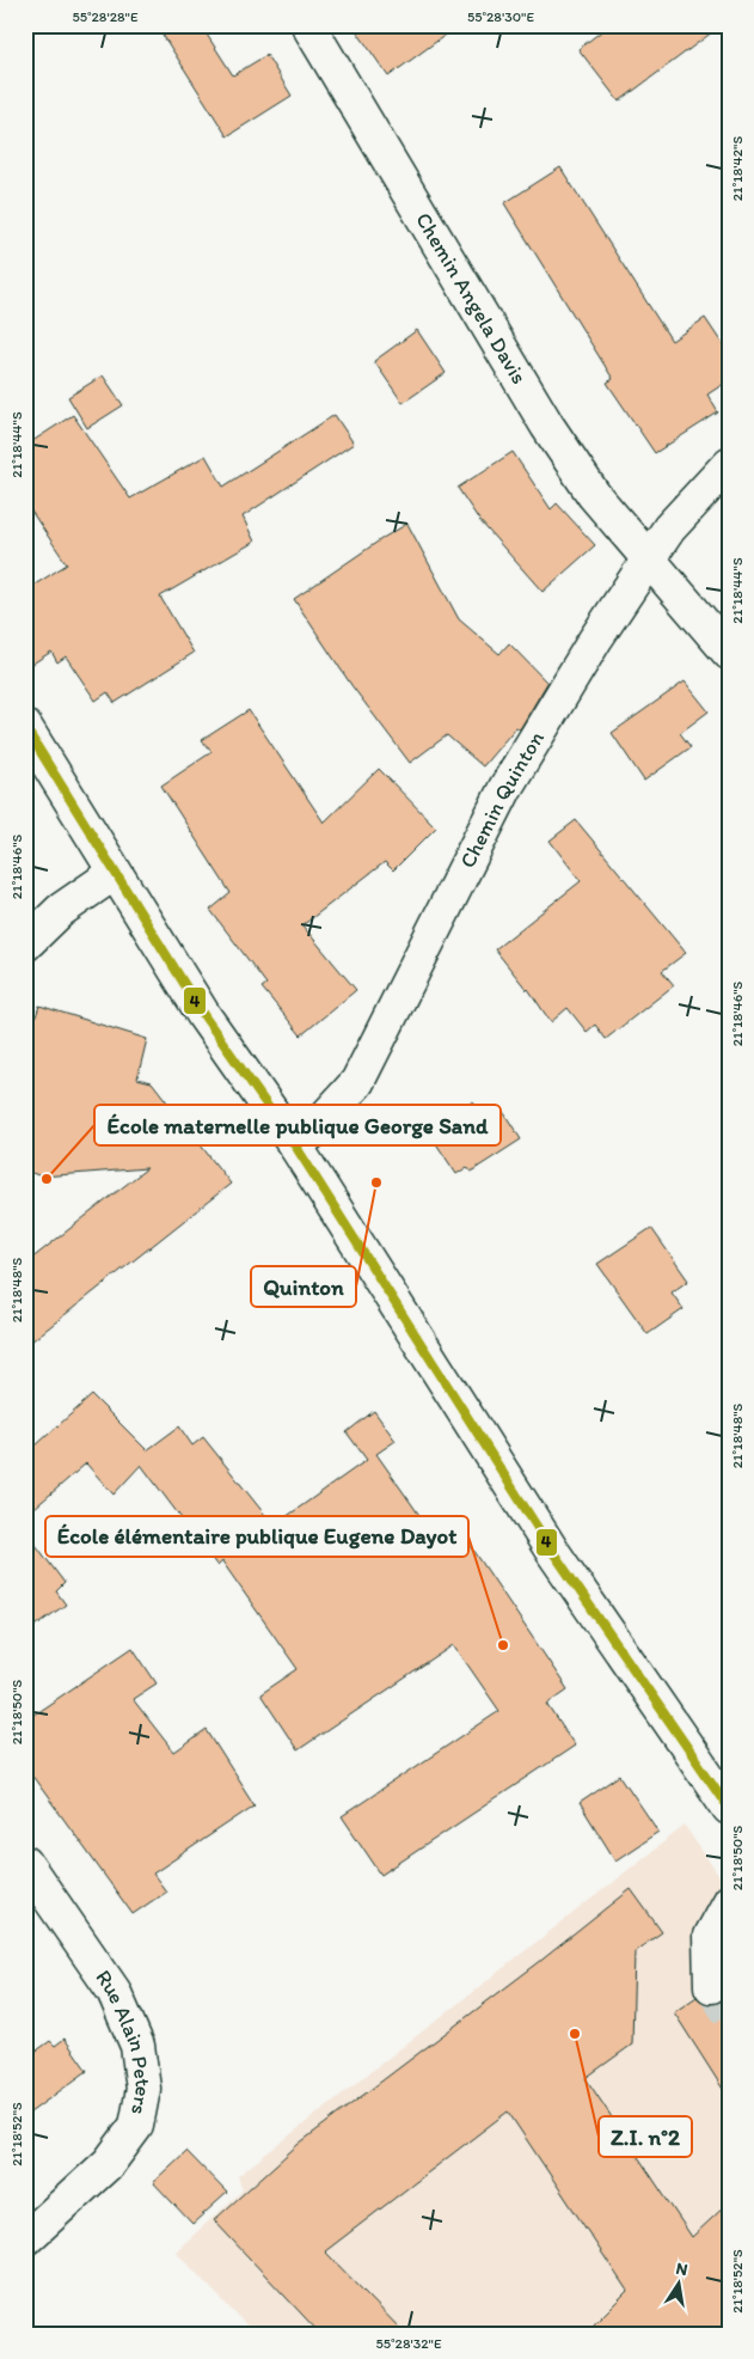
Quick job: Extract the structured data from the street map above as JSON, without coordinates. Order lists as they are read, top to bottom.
{
  "streets": {
    "street": ["Chemin Angela Davis", "Chemin Quinton", "Rue Alain Peters"]
  },
  "crossings": [
    ["Chemin Angela Davis", "Chemin Quinton"]
  ],
  "places": [
    "École maternelle publique George Sand",
    "Quinton",
    "École élémentaire publique Eugene Dayot",
    "Z.I. n°2"
  ],
  "lines": ["transit line 4"],
  "north": "top",
  "coordinates": [
    "55°28'28\"E",
    "55°28'30\"E",
    "21°18'42\"S",
    "21°18'44\"S",
    "21°18'46\"S",
    "21°18'48\"S",
    "21°18'50\"S",
    "21°18'52\"S",
    "55°28'32\"E"
  ]
}
